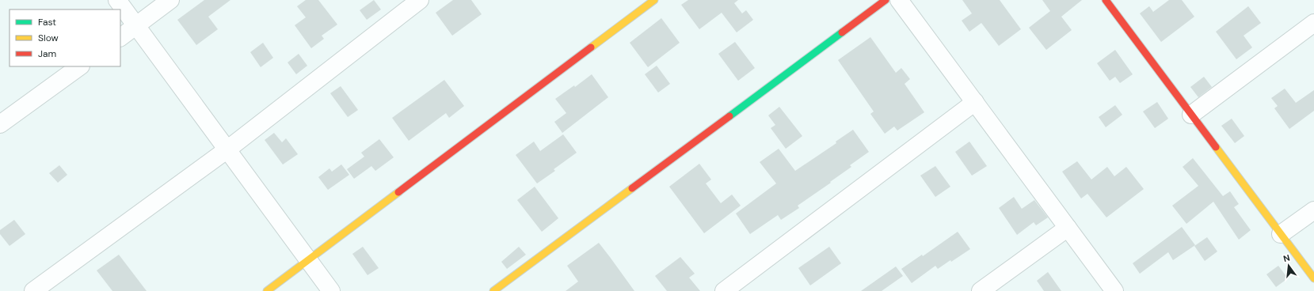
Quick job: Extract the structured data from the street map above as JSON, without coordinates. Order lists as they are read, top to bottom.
{
  "legend": ["Fast", "Slow", "Jam"],
  "north": "top"
}
